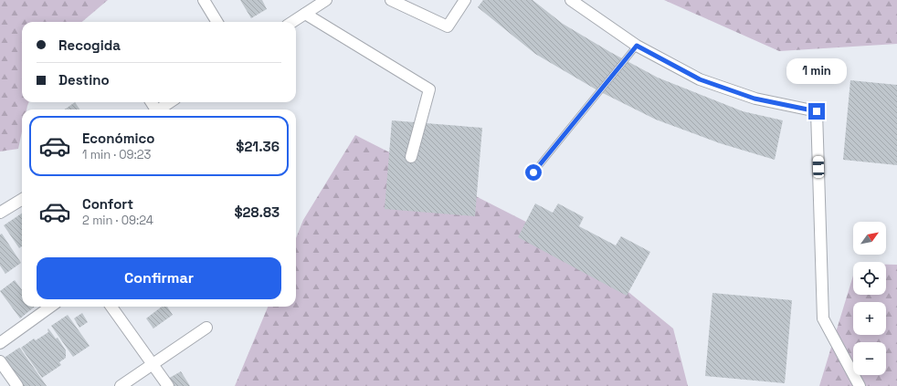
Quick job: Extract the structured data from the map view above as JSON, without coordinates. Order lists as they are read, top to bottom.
{
  "north": "top right",
  "page": {
    "banner": ["Recogida", "Destino"],
    "bubble": "1 min",
    "list": [
      {
        "name": "Económico",
        "note": "1 min · 09:23",
        "value": "$21.36"
      },
      {
        "name": "Confort",
        "note": "2 min · 09:24",
        "value": "$28.83"
      }
    ],
    "map_buttons": ["+", "−"],
    "buttons": "Confirmar"
  }
}
